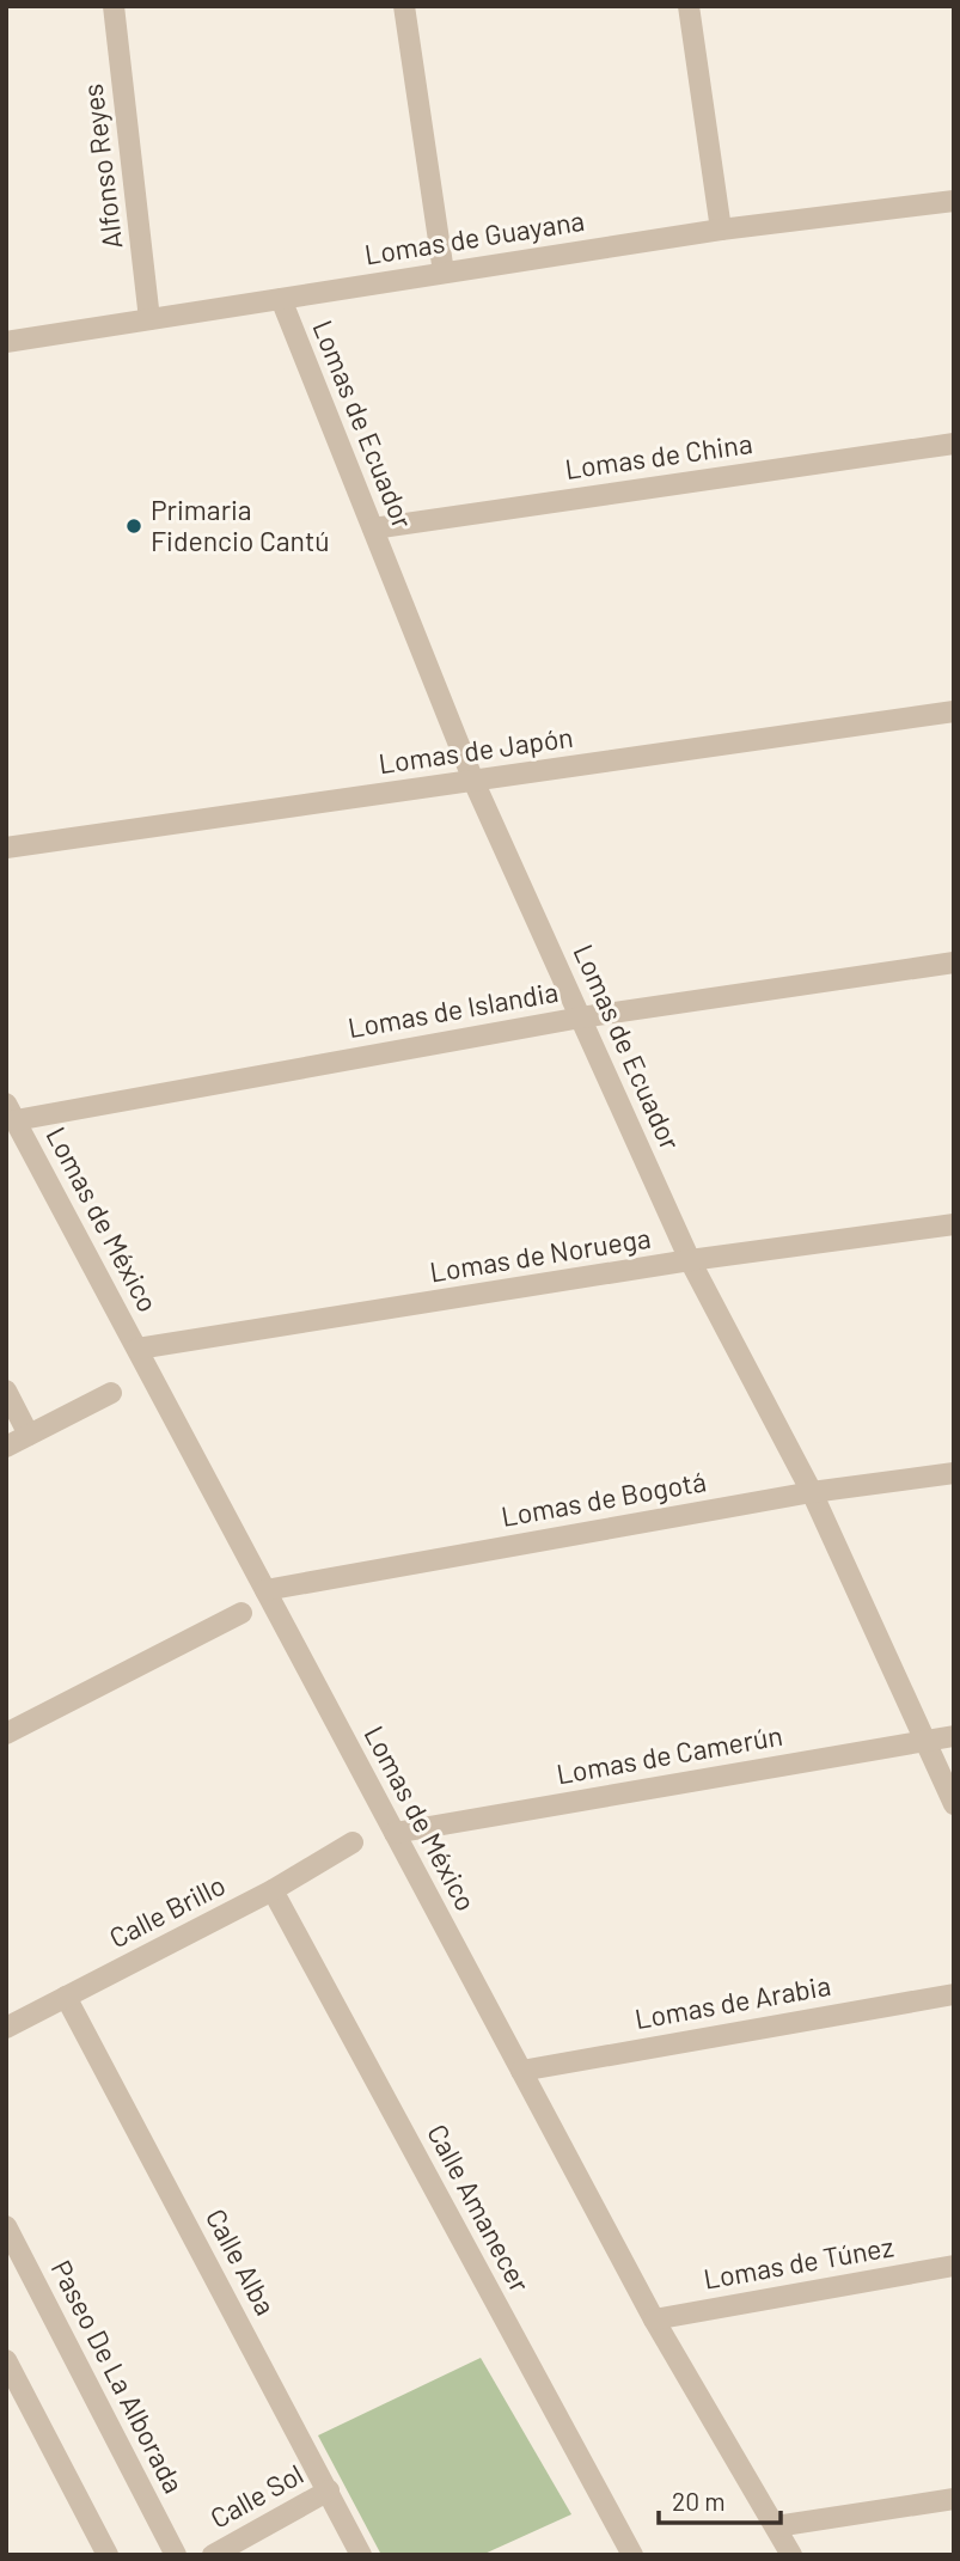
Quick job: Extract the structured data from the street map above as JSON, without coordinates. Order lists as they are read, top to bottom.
{
  "streets": {
    "street": [
      "Alfonso Reyes",
      "Lomas de Guayana",
      "Lomas de Ecuador",
      "Lomas de China",
      "Lomas de Japón",
      "Lomas de Islandia",
      "Lomas de México",
      "Lomas de Noruega",
      "Lomas de Bogotá",
      "Lomas de Camerún",
      "Calle Brillo",
      "Lomas de Arabia",
      "Calle Amanecer",
      "Calle Alba",
      "Lomas de Túnez",
      "Paseo De La Alborada",
      "Calle Sol"
    ]
  },
  "crossings": [
    ["Alfonso Reyes", "Lomas de Guayana"],
    ["Lomas de Guayana", "Lomas de Ecuador"],
    ["Lomas de Ecuador", "Lomas de China"],
    ["Lomas de Ecuador", "Lomas de Japón"],
    ["Lomas de Ecuador", "Lomas de Islandia"],
    ["Lomas de Ecuador", "Lomas de Noruega"],
    ["Lomas de Ecuador", "Lomas de Bogotá"],
    ["Lomas de Ecuador", "Lomas de Camerún"],
    ["Lomas de Islandia", "Lomas de México"],
    ["Lomas de México", "Lomas de Noruega"],
    ["Lomas de México", "Lomas de Bogotá"],
    ["Lomas de México", "Lomas de Camerún"],
    ["Lomas de México", "Lomas de Arabia"],
    ["Lomas de México", "Lomas de Túnez"],
    ["Calle Brillo", "Calle Amanecer"],
    ["Calle Brillo", "Calle Alba"],
    ["Calle Alba", "Calle Sol"]
  ],
  "places": ["Primaria Fidencio Cantú"],
  "scale_bar": "20 m"
}
